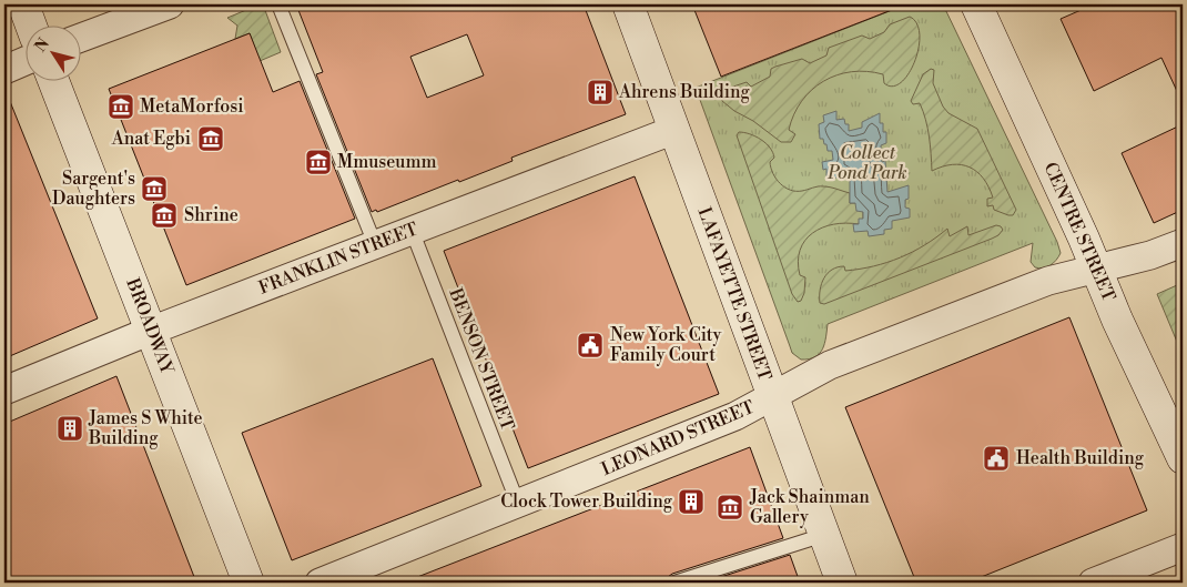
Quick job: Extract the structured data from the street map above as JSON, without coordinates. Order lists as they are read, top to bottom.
{
  "streets": {
    "main road": ["CENTRE STREET", "LAFAYETTE STREET", "BROADWAY"],
    "street": ["FRANKLIN STREET", "LEONARD STREET"],
    "lane": ["BENSON STREET"]
  },
  "crossings": [
    ["CENTRE STREET", "LEONARD STREET"],
    ["FRANKLIN STREET", "LAFAYETTE STREET"],
    ["FRANKLIN STREET", "BROADWAY"],
    ["FRANKLIN STREET", "BENSON STREET"],
    ["LAFAYETTE STREET", "LEONARD STREET"],
    ["BENSON STREET", "LEONARD STREET"]
  ],
  "parks": ["Collect Pond Park"],
  "places": {
    "building": ["Ahrens Building", "James S White Building", "Clock Tower Building"],
    "museum": [
      "MetaMorfosi",
      "Anat Egbi",
      "Mmuseumm",
      "Sargent's Daughters",
      "Shrine",
      "Jack Shainman Gallery"
    ],
    "public building": ["New York City Family Court", "Health Building"]
  },
  "north": "top left"
}
